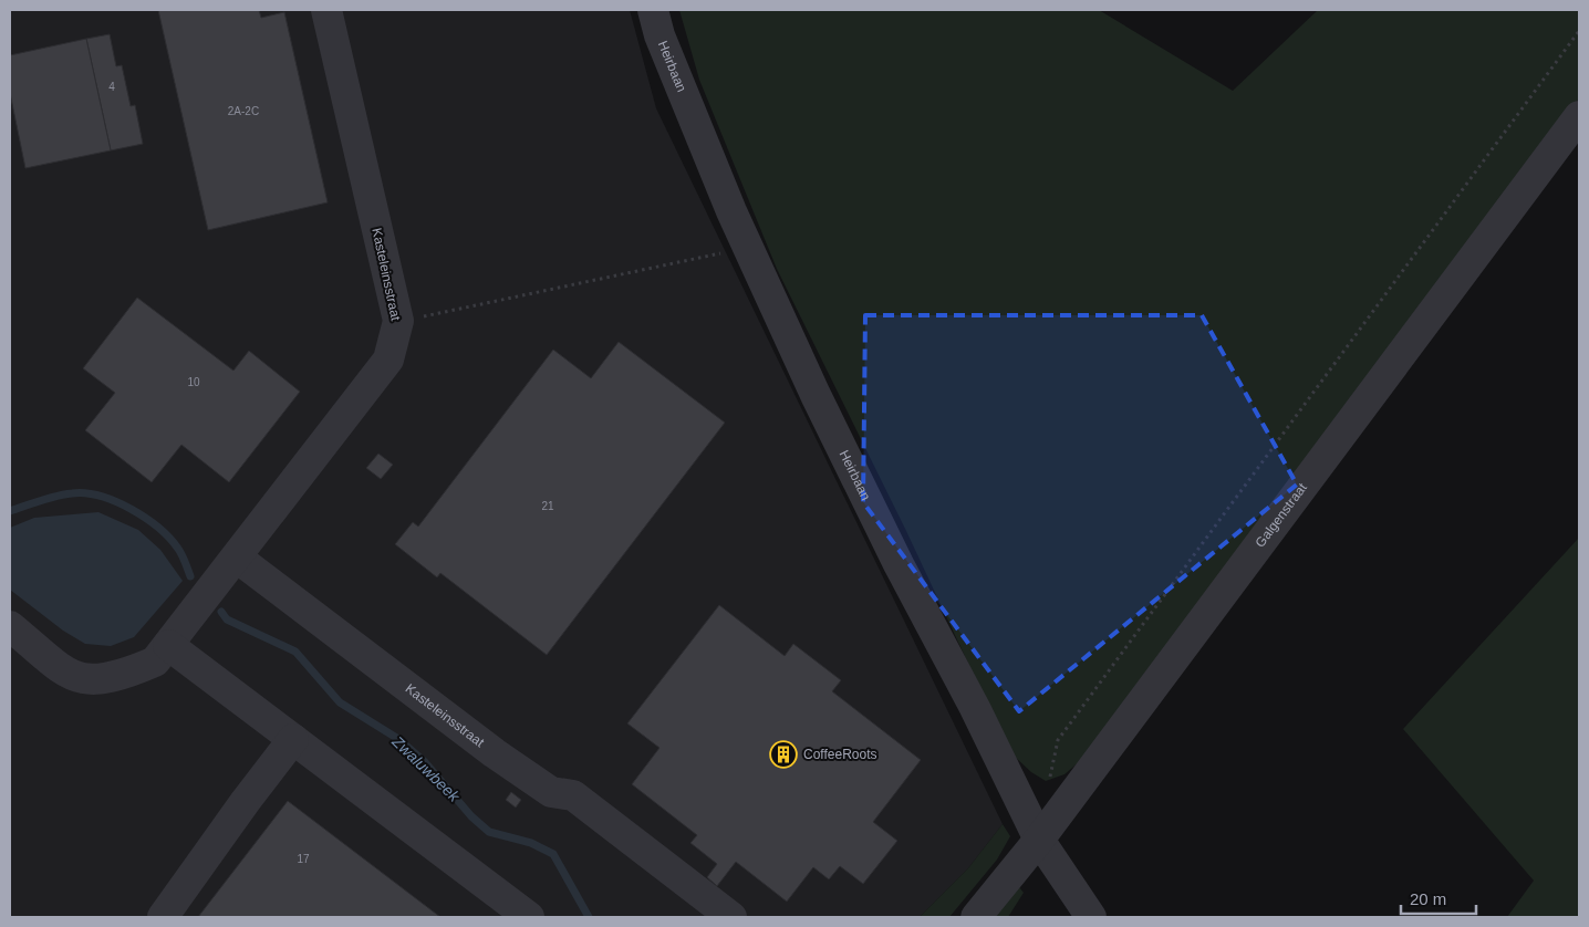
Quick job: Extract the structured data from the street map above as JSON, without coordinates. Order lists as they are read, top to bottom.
{
  "streets": {
    "street": ["Heirbaan", "Kasteleinsstraat", "Galgenstraat"]
  },
  "crossings": [
    ["Heirbaan", "Galgenstraat"]
  ],
  "water": ["Zwaluwbeek"],
  "places": {
    "building": ["CoffeeRoots"]
  },
  "house_numbers": [
    "4",
    "2A-2C",
    "10",
    "21",
    "17"
  ],
  "scale_bar": "20 m"
}
